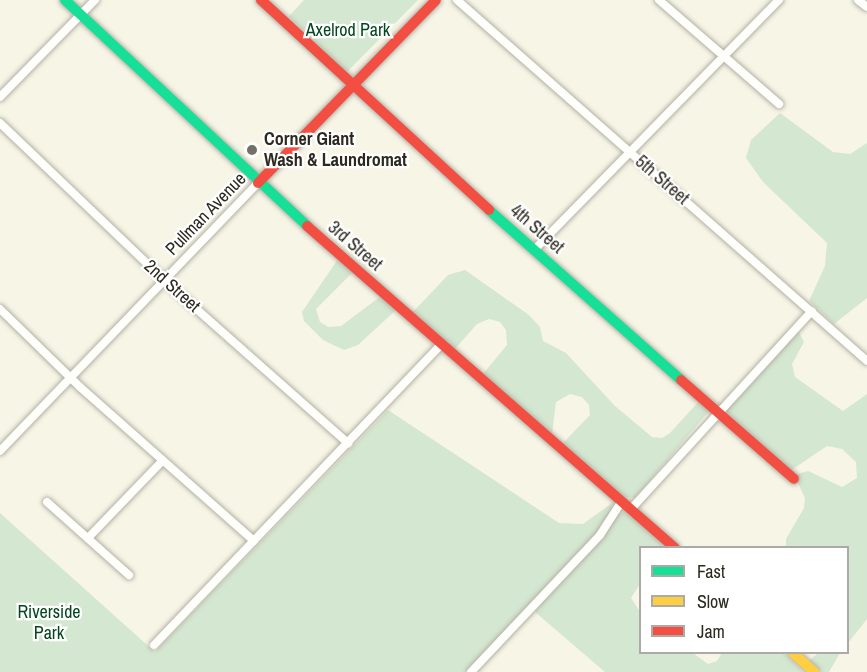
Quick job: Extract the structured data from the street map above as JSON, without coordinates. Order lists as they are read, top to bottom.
{
  "streets": {
    "street": [
      "5th Street",
      "Pullman Avenue",
      "4th Street",
      "3rd Street",
      "2nd Street"
    ]
  },
  "crossings": [
    ["Pullman Avenue", "4th Street"],
    ["Pullman Avenue", "3rd Street"],
    ["Pullman Avenue", "2nd Street"]
  ],
  "parks": ["Axelrod Park", "Riverside Park"],
  "places": ["Corner Giant Wash & Laundromat"],
  "legend": ["Fast", "Slow", "Jam"]
}
